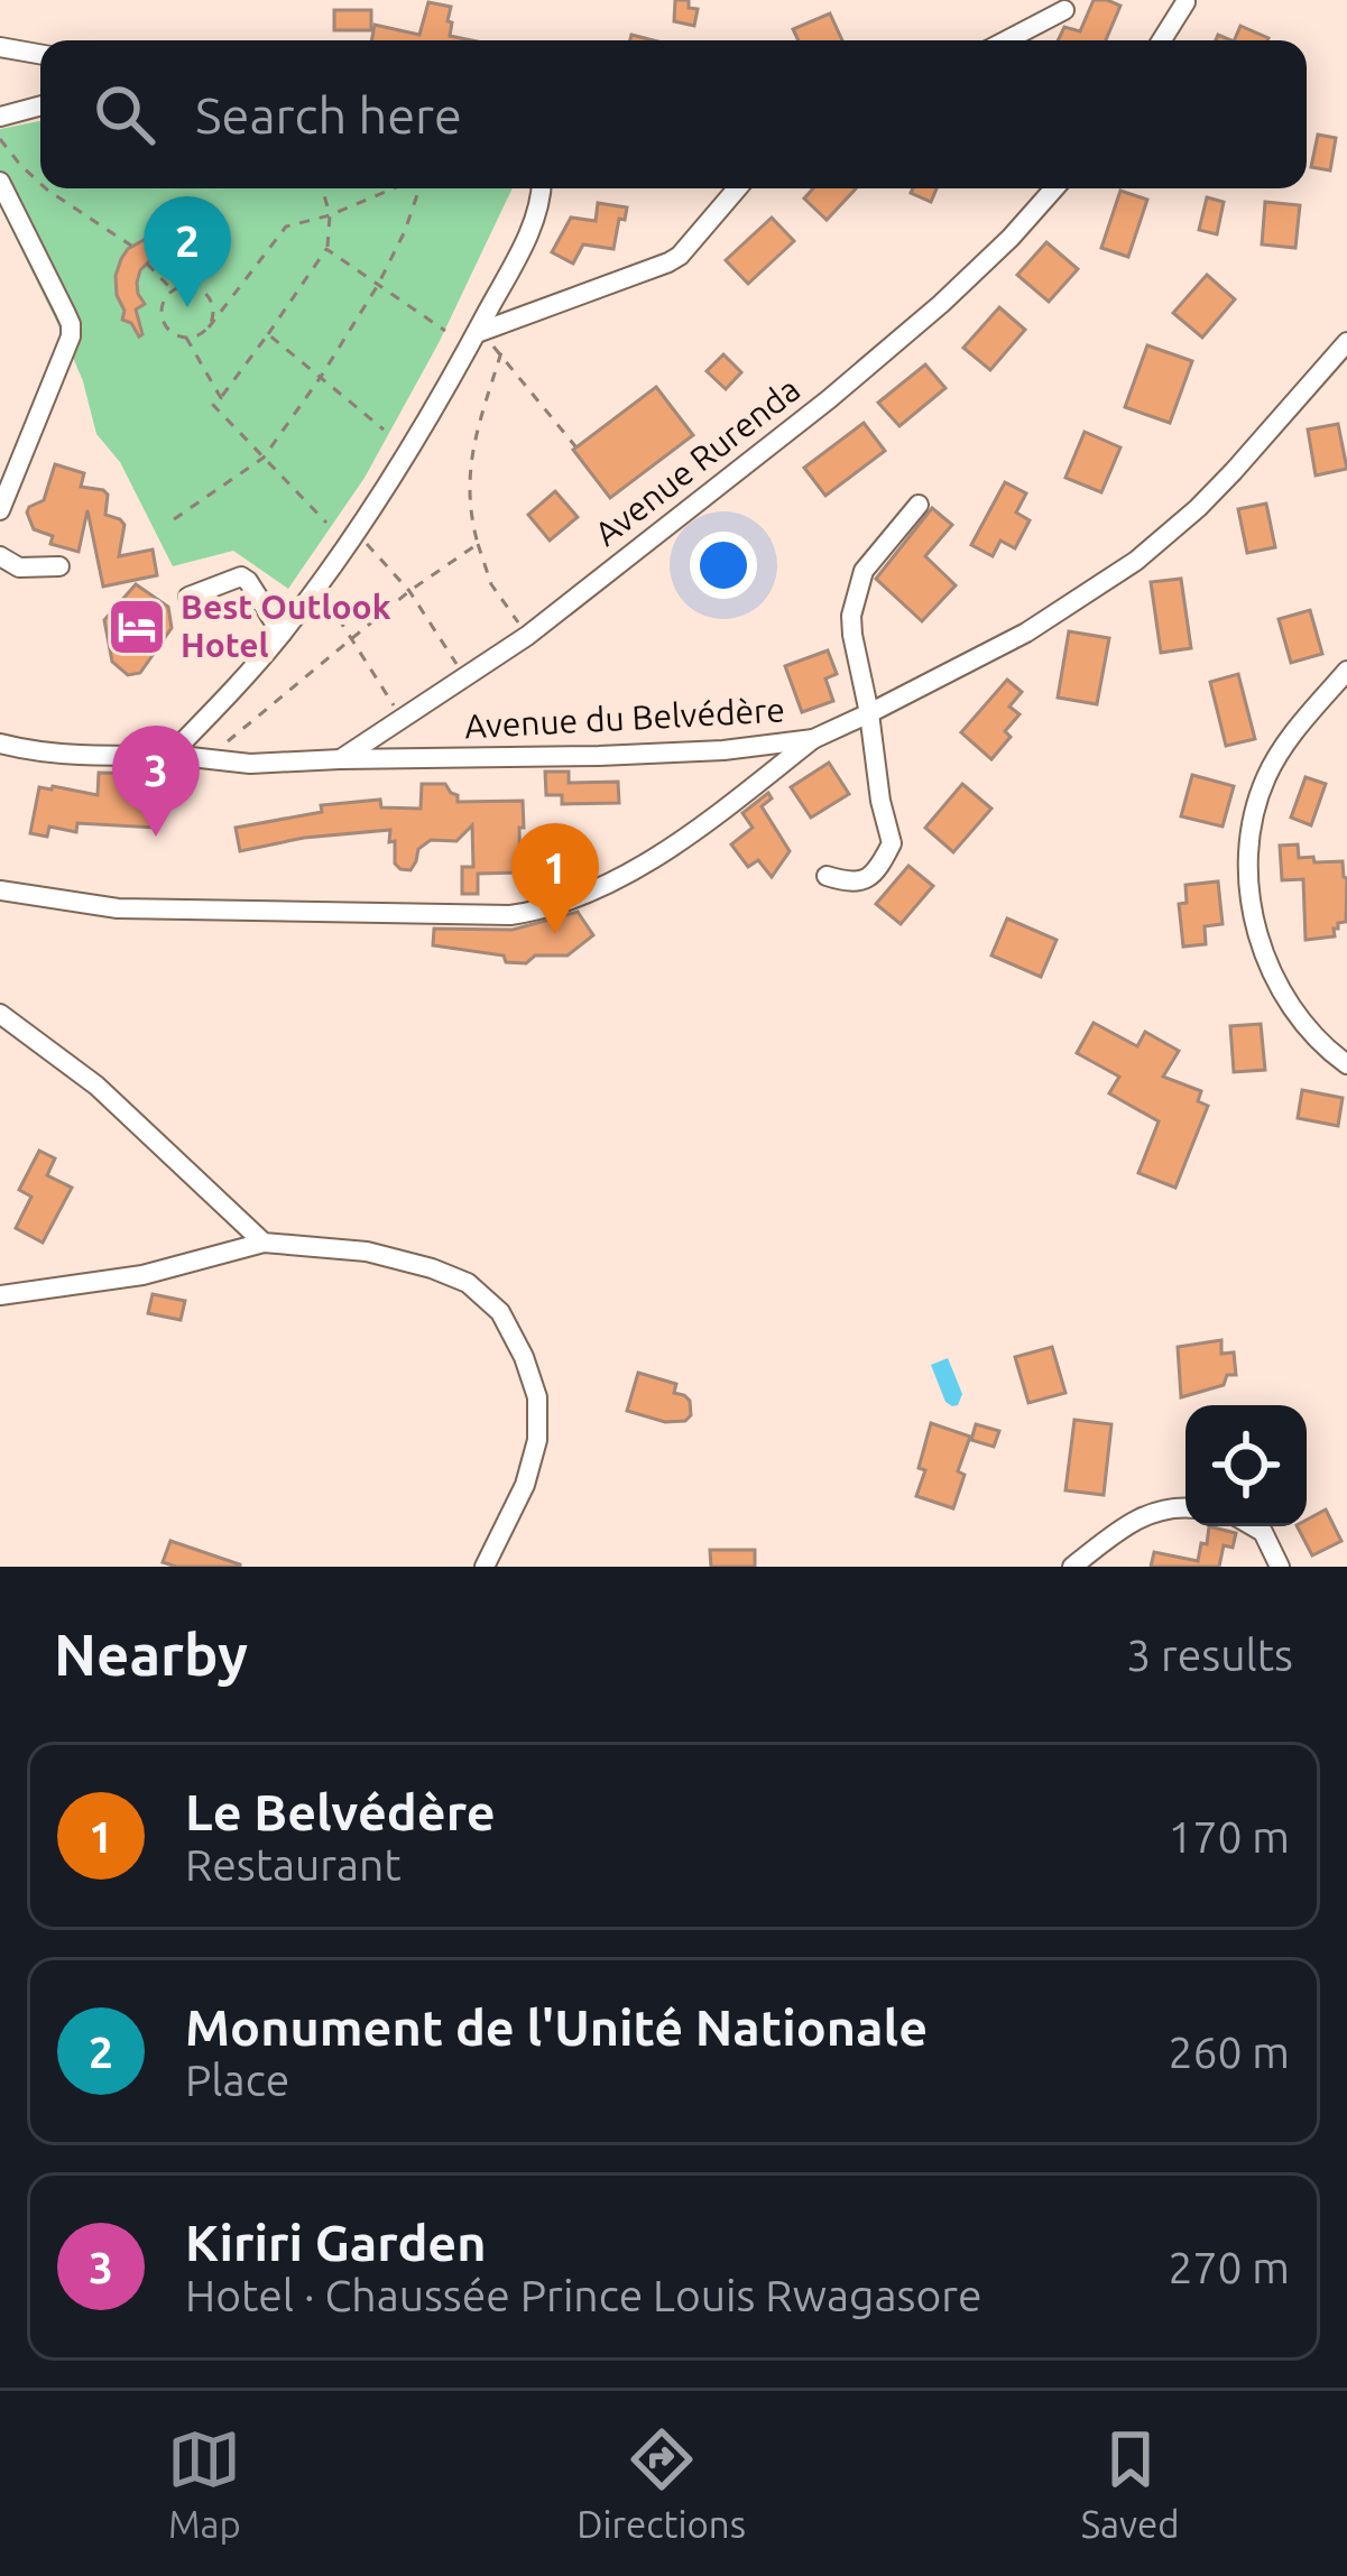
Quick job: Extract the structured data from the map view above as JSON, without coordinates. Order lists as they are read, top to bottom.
{
  "streets": {
    "street": ["Avenue Rurenda", "Avenue du Belvédère"]
  },
  "crossings": [
    ["Avenue Rurenda", "Avenue du Belvédère"]
  ],
  "places": {
    "hotel": ["Best Outlook Hotel"]
  },
  "page": {
    "search": "Search here",
    "pins": ["2", "3", "1"],
    "heading": ["Nearby", "3 results"],
    "list": [
      {
        "mark": "1",
        "name": "Le Belvédère",
        "note": "Restaurant",
        "value": "170 m"
      },
      {
        "mark": "2",
        "name": "Monument de l'Unité Nationale",
        "note": "Place",
        "value": "260 m"
      },
      {
        "mark": "3",
        "name": "Kiriri Garden",
        "note": "Hotel · Chaussée Prince Louis Rwagasore",
        "value": "270 m"
      }
    ],
    "nav": ["Map", "Directions", "Saved"]
  }
}
